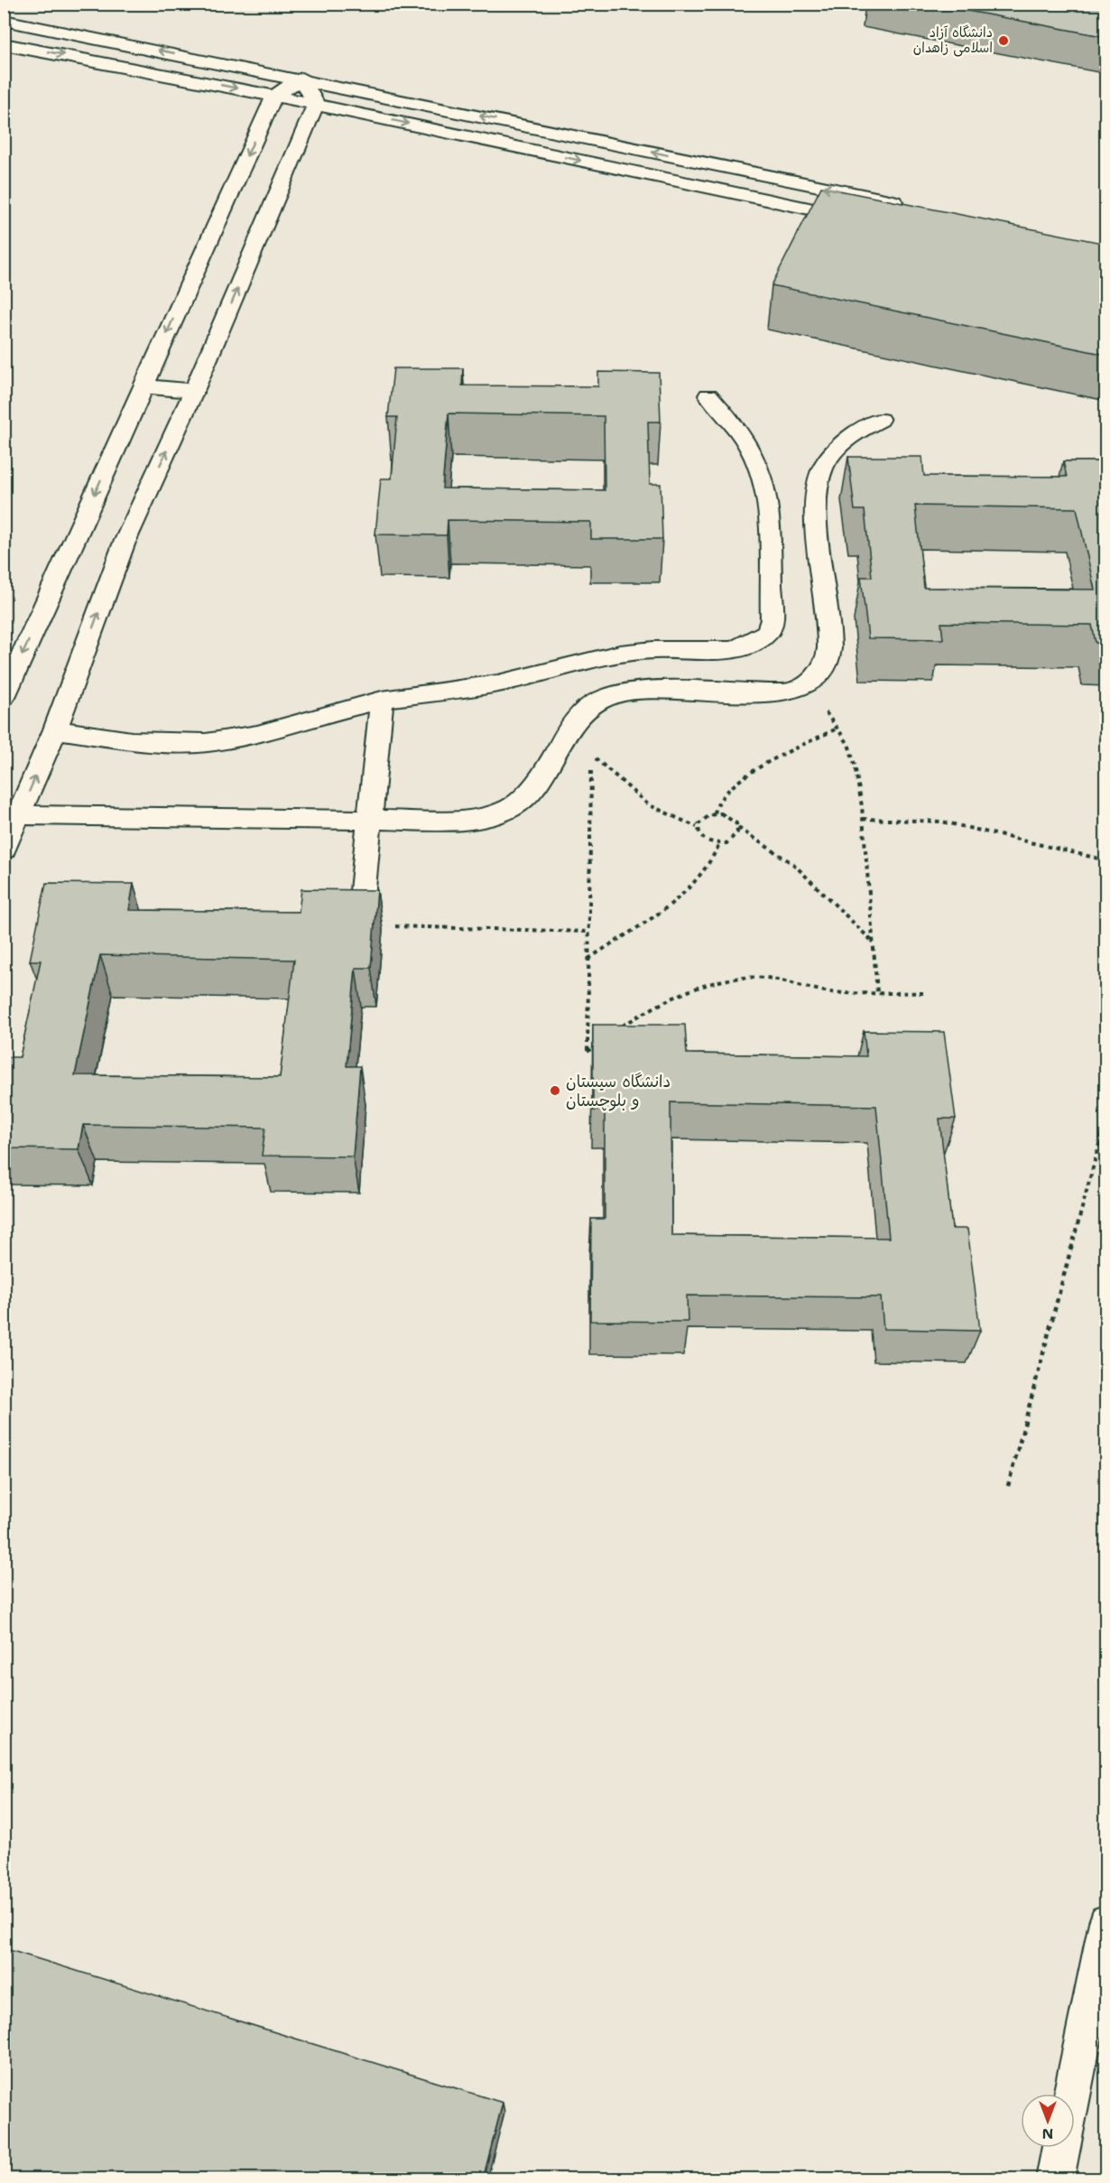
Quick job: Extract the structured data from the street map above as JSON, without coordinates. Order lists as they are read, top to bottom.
{
  "places": ["دانشگاه آزاد اسلامی زاهدان", "دانشگاه سیستان و بلوچستان"],
  "north": "bottom"
}
